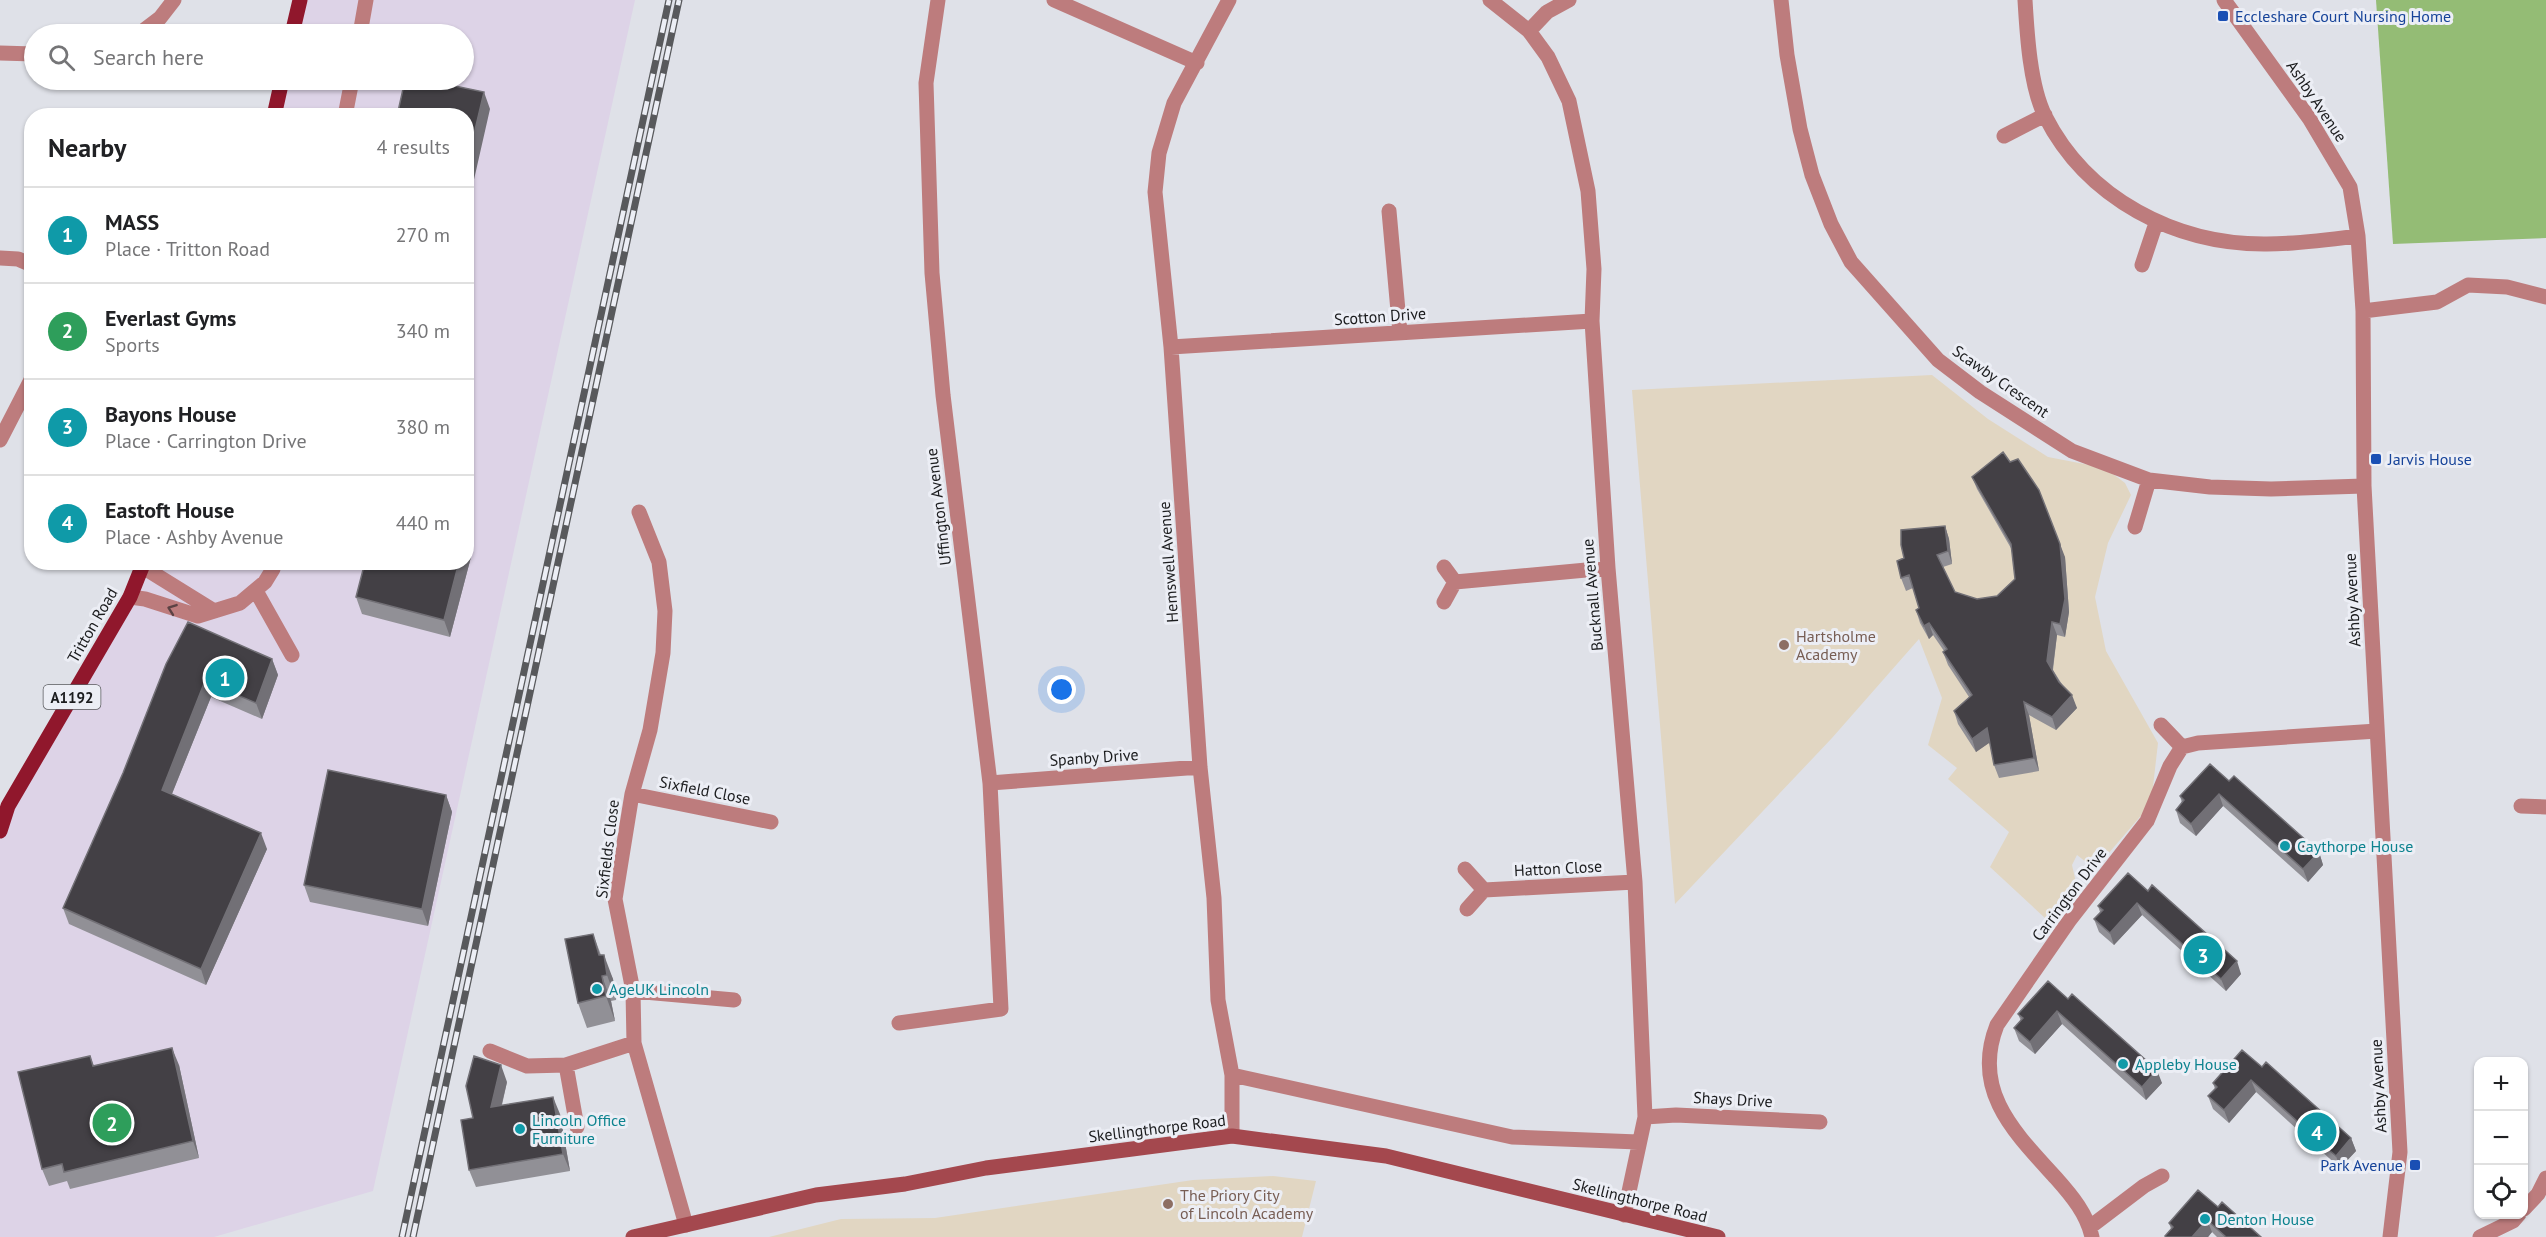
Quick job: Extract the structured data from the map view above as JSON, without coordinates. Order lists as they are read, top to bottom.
{
  "streets": {
    "main road": ["Tritton Road", "A1192", "Skellingthorpe Road"],
    "street": [
      "Ashby Avenue",
      "Scotton Drive",
      "Scawby Crescent",
      "Uffington Avenue",
      "Hemswell Avenue",
      "Bucknall Avenue",
      "Spanby Drive",
      "Sixfield Close",
      "Sixfields Close",
      "Hatton Close",
      "Carrington Drive",
      "Shays Drive"
    ]
  },
  "crossings": [
    ["Ashby Avenue", "Scawby Crescent"],
    ["Scotton Drive", "Hemswell Avenue"],
    ["Scotton Drive", "Bucknall Avenue"],
    ["Uffington Avenue", "Spanby Drive"],
    ["Hemswell Avenue", "Spanby Drive"],
    ["Hemswell Avenue", "Skellingthorpe Road"],
    ["Bucknall Avenue", "Hatton Close"],
    ["Bucknall Avenue", "Shays Drive"],
    ["Bucknall Avenue", "Skellingthorpe Road"],
    ["Sixfield Close", "Sixfields Close"],
    ["Sixfields Close", "Skellingthorpe Road"]
  ],
  "places": {
    "transit": ["Eccleshare Court Nursing Home", "Jarvis House", "Park Avenue"],
    "other": [
      "Hartsholme Academy",
      "Caythorpe House",
      "AgeUK Lincoln",
      "Appleby House",
      "Lincoln Office Furniture",
      "The Priory City of Lincoln Academy",
      "Denton House"
    ]
  },
  "page": {
    "search": "Search here",
    "heading": ["Nearby", "4 results"],
    "list": [
      {
        "mark": "1",
        "name": "MASS",
        "note": "Place · Tritton Road",
        "value": "270 m"
      },
      {
        "mark": "2",
        "name": "Everlast Gyms",
        "note": "Sports",
        "value": "340 m"
      },
      {
        "mark": "3",
        "name": "Bayons House",
        "note": "Place · Carrington Drive",
        "value": "380 m"
      },
      {
        "mark": "4",
        "name": "Eastoft House",
        "note": "Place · Ashby Avenue",
        "value": "440 m"
      }
    ],
    "pins": [
      "1",
      "3",
      "2",
      "4"
    ],
    "map_buttons": ["+", "−"]
  }
}
